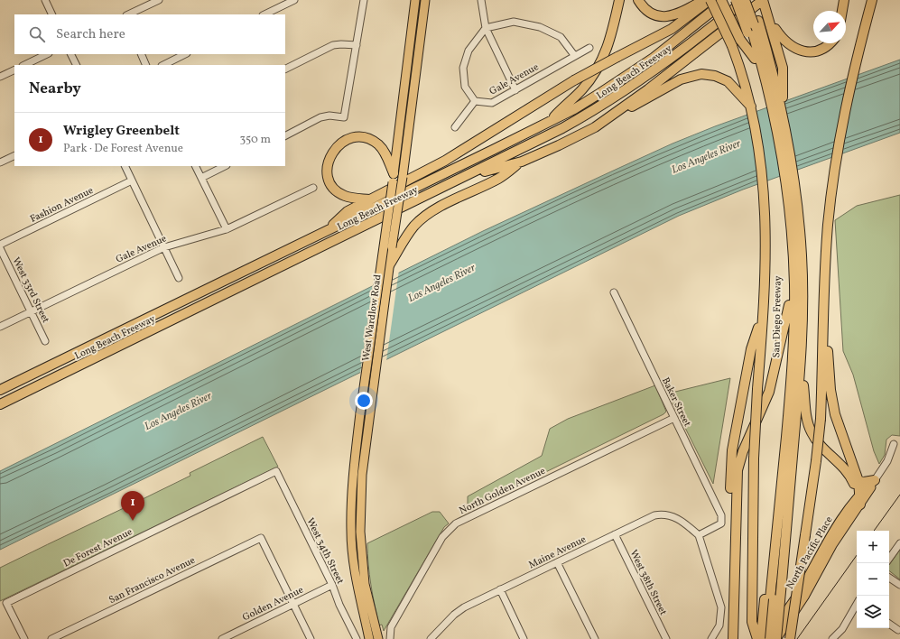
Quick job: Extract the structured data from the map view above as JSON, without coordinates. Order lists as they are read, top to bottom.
{
  "streets": {
    "highway": ["Long Beach Freeway", "San Diego Freeway"],
    "main road": ["West Wardlow Road", "North Pacific Place"],
    "street": [
      "Gale Avenue",
      "Fashion Avenue",
      "West 33rd Street",
      "Baker Street",
      "North Golden Avenue",
      "De Forest Avenue",
      "West 34th Street",
      "Maine Avenue",
      "San Francisco Avenue",
      "West 38th Street",
      "Golden Avenue"
    ]
  },
  "crossings": [
    ["Gale Avenue", "West 33rd Street"],
    ["San Diego Freeway", "North Pacific Place"],
    ["Baker Street", "North Golden Avenue"],
    ["Baker Street", "Maine Avenue"],
    ["De Forest Avenue", "West 34th Street"],
    ["West 34th Street", "Golden Avenue"],
    ["Maine Avenue", "West 38th Street"],
    ["San Francisco Avenue", "Golden Avenue"]
  ],
  "water": ["Los Angeles River"],
  "north": "top right",
  "page": {
    "search": "Search here",
    "heading": "Nearby",
    "list": [
      {
        "mark": "1",
        "name": "Wrigley Greenbelt",
        "note": "Park · De Forest Avenue",
        "value": "350 m"
      }
    ],
    "pins": "1",
    "map_buttons": ["+", "−"]
  }
}
